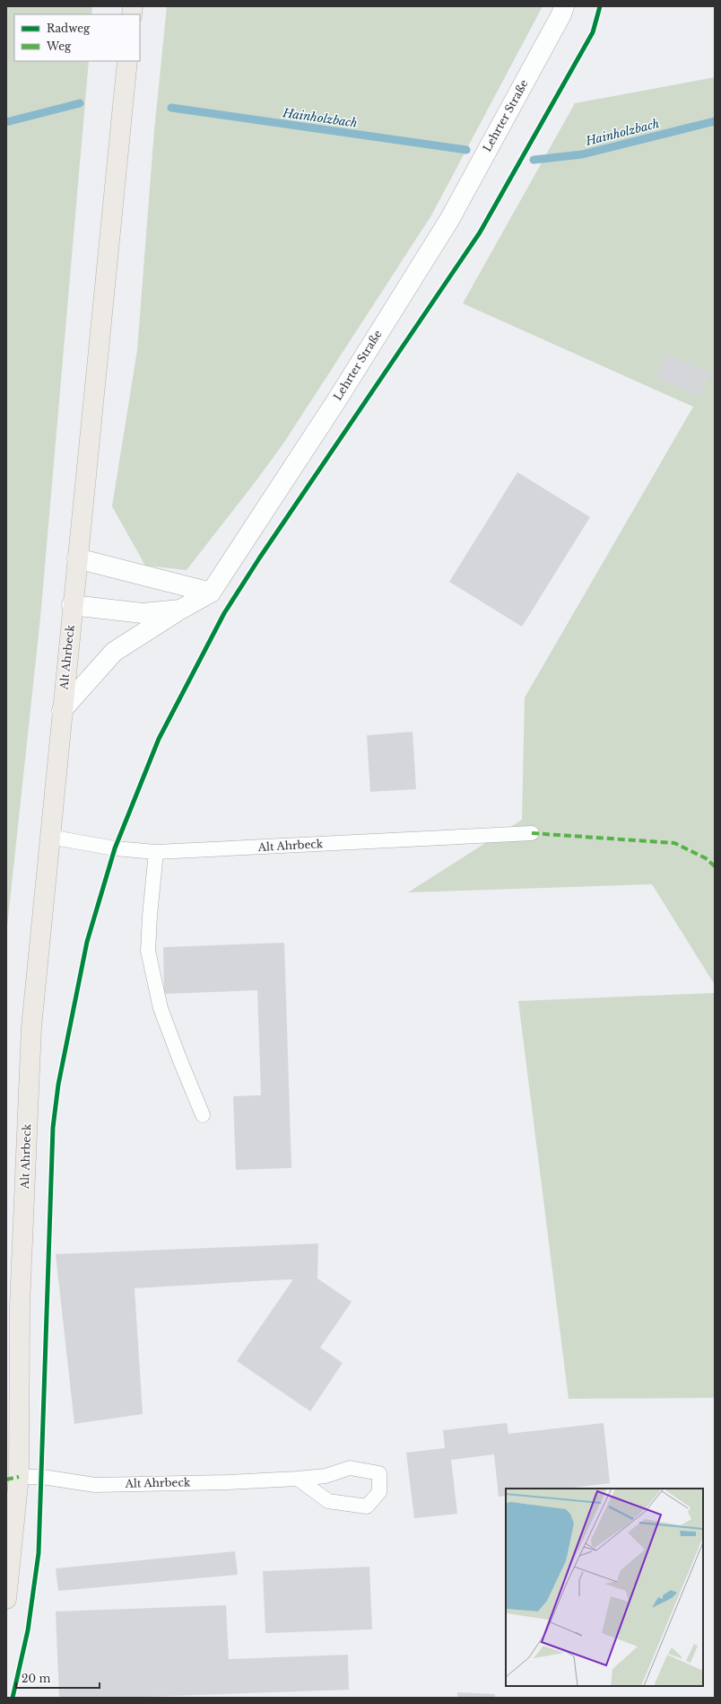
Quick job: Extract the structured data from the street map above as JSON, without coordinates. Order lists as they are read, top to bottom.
{
  "streets": {
    "main road": ["Alt Ahrbeck"],
    "street": ["Lehrter Straße"]
  },
  "crossings": [
    ["Lehrter Straße", "Alt Ahrbeck"]
  ],
  "water": ["Hainholzbach"],
  "legend": ["Radweg", "Weg"],
  "scale_bar": "20 m"
}
